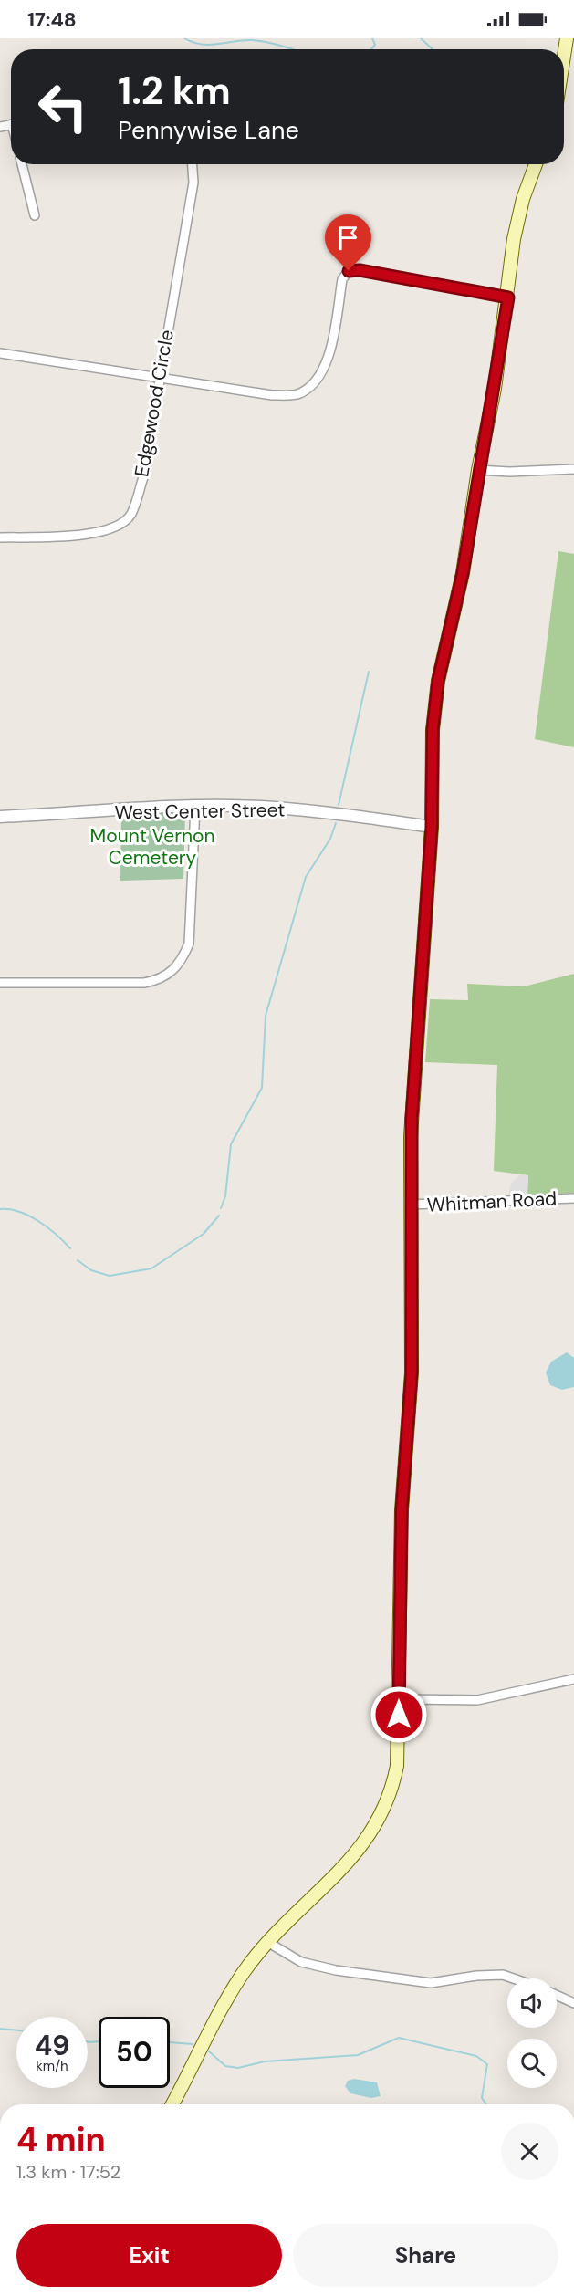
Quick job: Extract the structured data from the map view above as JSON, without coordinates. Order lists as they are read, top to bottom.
{
  "streets": {
    "street": ["Edgewood Circle", "West Center Street", "Whitman Road"]
  },
  "parks": ["Mount Vernon Cemetery"],
  "page": {
    "status": "17:48",
    "turn": ["1.2 km", "Pennywise Lane"],
    "speed": "49 km/h",
    "limit": "50",
    "heading": ["4 min", "1.3 km · 17:52"],
    "buttons": ["Exit", "Share"]
  }
}
